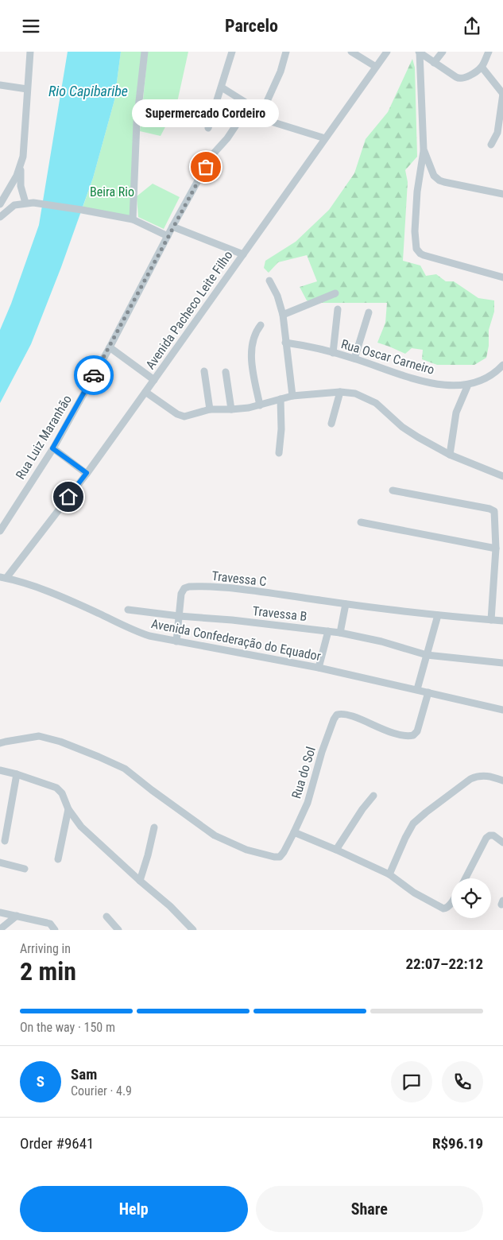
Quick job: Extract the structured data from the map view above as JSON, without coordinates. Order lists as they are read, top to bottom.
{
  "streets": {
    "street": [
      "Avenida Pacheco Leite Filho",
      "Rua Oscar Carneiro",
      "Rua Luiz Maranhão",
      "Travessa C",
      "Travessa B",
      "Avenida Confederação do Equador",
      "Rua do Sol"
    ]
  },
  "crossings": [
    ["Avenida Pacheco Leite Filho", "Avenida Confederação do Equador"],
    ["Travessa C", "Travessa B"],
    ["Travessa C", "Avenida Confederação do Equador"],
    ["Avenida Confederação do Equador", "Rua do Sol"]
  ],
  "water": ["Rio Capibaribe"],
  "parks": ["Beira Rio"],
  "places": ["Supermercado Cordeiro"],
  "page": {
    "header": "Parcelo",
    "bubble": "Supermercado Cordeiro",
    "heading": ["2 min", "Arriving in", "22:07–22:12"],
    "panel": [
      "Sam",
      "Courier · 4.9",
      "Order #9641",
      "R$96.19"
    ],
    "bar": "On the way · 150 m",
    "round": "S",
    "buttons": ["Help", "Share"]
  }
}
